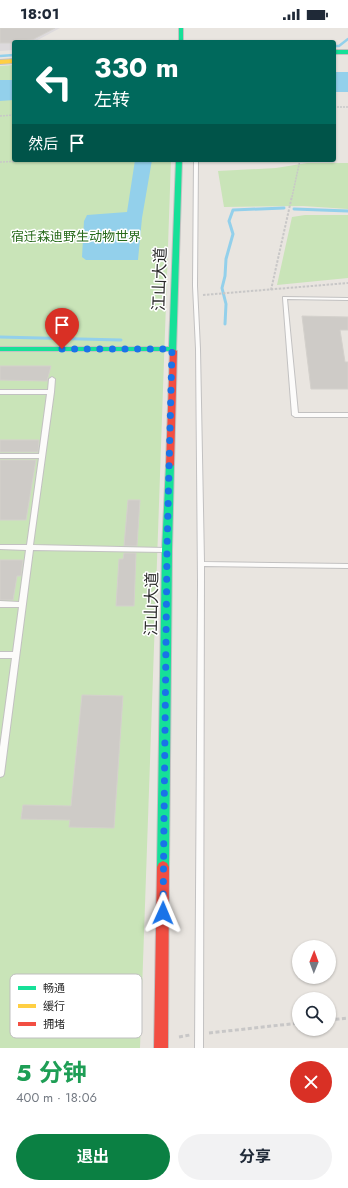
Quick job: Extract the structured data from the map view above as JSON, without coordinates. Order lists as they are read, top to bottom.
{
  "streets": {
    "main road": ["江山大道"]
  },
  "parks": ["宿迁森迪野生动物世界"],
  "legend": ["畅通", "缓行", "拥堵"],
  "north": "top",
  "page": {
    "status": "18:01",
    "turn": ["330 m", "左转"],
    "then": "然后",
    "heading": ["5 分钟", "400 m · 18:06"],
    "buttons": ["退出", "分享"]
  }
}
